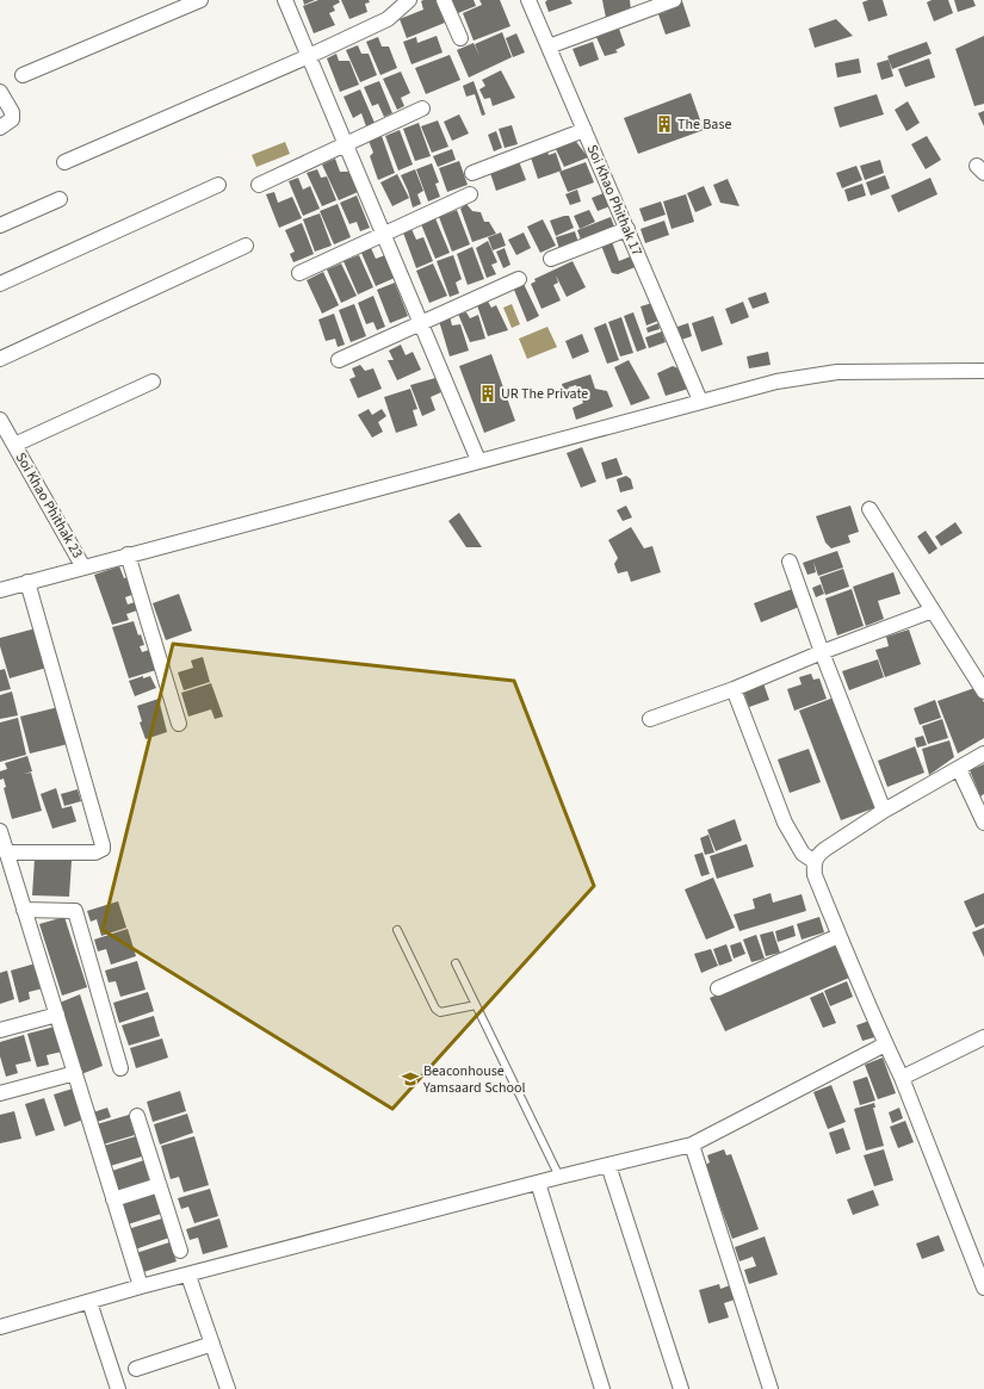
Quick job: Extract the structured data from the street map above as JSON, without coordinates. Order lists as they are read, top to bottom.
{
  "streets": {
    "street": ["Soi Khao Phithak 17", "Soi Khao Phithak 23"]
  },
  "places": {
    "building": ["The Base", "UR The Private"],
    "school or university": ["Beaconhouse Yamsaard School"]
  }
}
